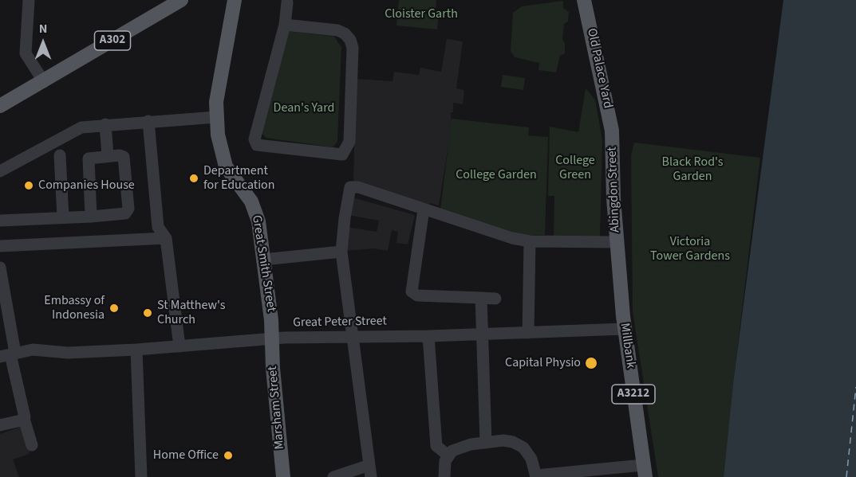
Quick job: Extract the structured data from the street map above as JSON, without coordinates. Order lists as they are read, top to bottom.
{
  "streets": {
    "main road": [
      "A302",
      "Old Palace Yard",
      "Abingdon Street",
      "Great Smith Street",
      "Millbank",
      "A3212",
      "Marsham Street"
    ],
    "street": ["Great Peter Street"]
  },
  "crossings": [
    ["Old Palace Yard", "Abingdon Street"],
    ["Abingdon Street", "Millbank"],
    ["Great Smith Street", "Great Peter Street"],
    ["Great Smith Street", "Marsham Street"],
    ["Great Peter Street", "Millbank"],
    ["Great Peter Street", "Marsham Street"]
  ],
  "parks": [
    "Cloister Garth",
    "Dean's Yard",
    "College Green",
    "Black Rod's Garden",
    "College Garden",
    "Victoria Tower Gardens"
  ],
  "places": [
    "Department for Education",
    "Companies House",
    "Embassy of Indonesia",
    "St Matthew's Church",
    "Capital Physio",
    "Home Office"
  ],
  "north": "top"
}
